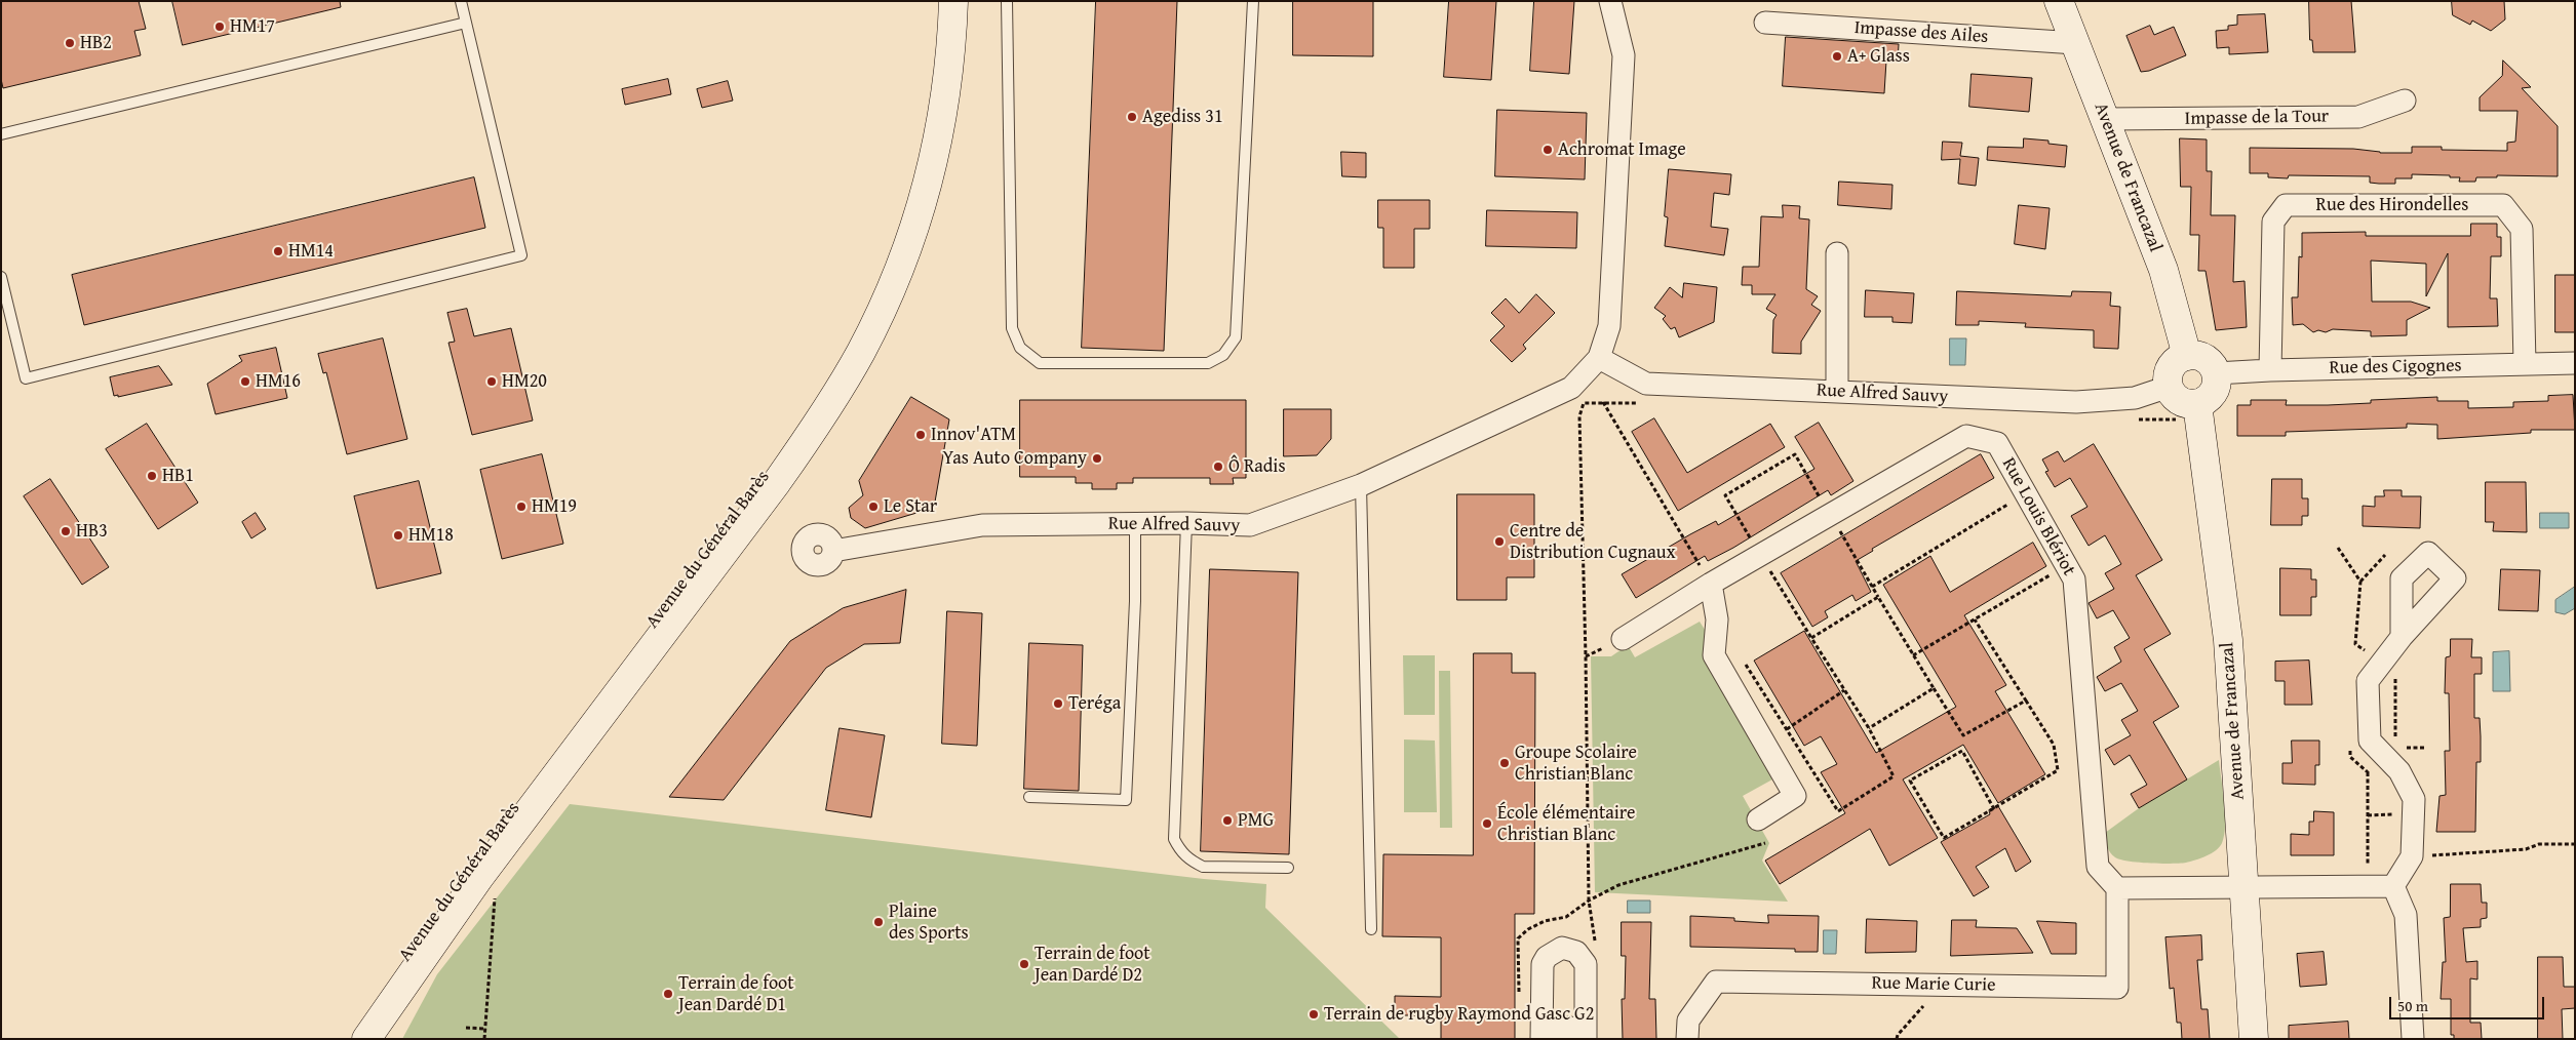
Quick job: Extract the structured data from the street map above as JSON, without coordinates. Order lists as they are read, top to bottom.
{
  "streets": {
    "main road": ["Avenue de Francazal", "Avenue du Général Barès"],
    "street": [
      "Impasse des Ailes",
      "Impasse de la Tour",
      "Rue des Hirondelles",
      "Rue des Cigognes",
      "Rue Alfred Sauvy",
      "Rue Louis Blériot",
      "Rue Marie Curie"
    ]
  },
  "crossings": [
    ["Impasse des Ailes", "Avenue de Francazal"],
    ["Impasse de la Tour", "Avenue de Francazal"],
    ["Avenue de Francazal", "Rue des Cigognes"],
    ["Avenue de Francazal", "Rue Alfred Sauvy"],
    ["Rue des Hirondelles", "Rue des Cigognes"],
    ["Rue des Cigognes", "Rue Alfred Sauvy"],
    ["Rue Louis Blériot", "Rue Marie Curie"]
  ],
  "places": [
    "HM17",
    "HB2",
    "A+ Glass",
    "Agediss 31",
    "Achromat Image",
    "HM14",
    "HM16",
    "HM20",
    "Innov'ATM",
    "Yas Auto Company",
    "Ô Radis",
    "HB1",
    "HM19",
    "Le Star",
    "HB3",
    "HM18",
    "Centre de Distribution Cugnaux",
    "Teréga",
    "Groupe Scolaire Christian Blanc",
    "PMG",
    "École élémentaire Christian Blanc",
    "Plaine des Sports",
    "Terrain de foot Jean Dardé D2",
    "Terrain de foot Jean Dardé D1",
    "Terrain de rugby Raymond Gasc G2"
  ],
  "scale_bar": "50 m"
}
